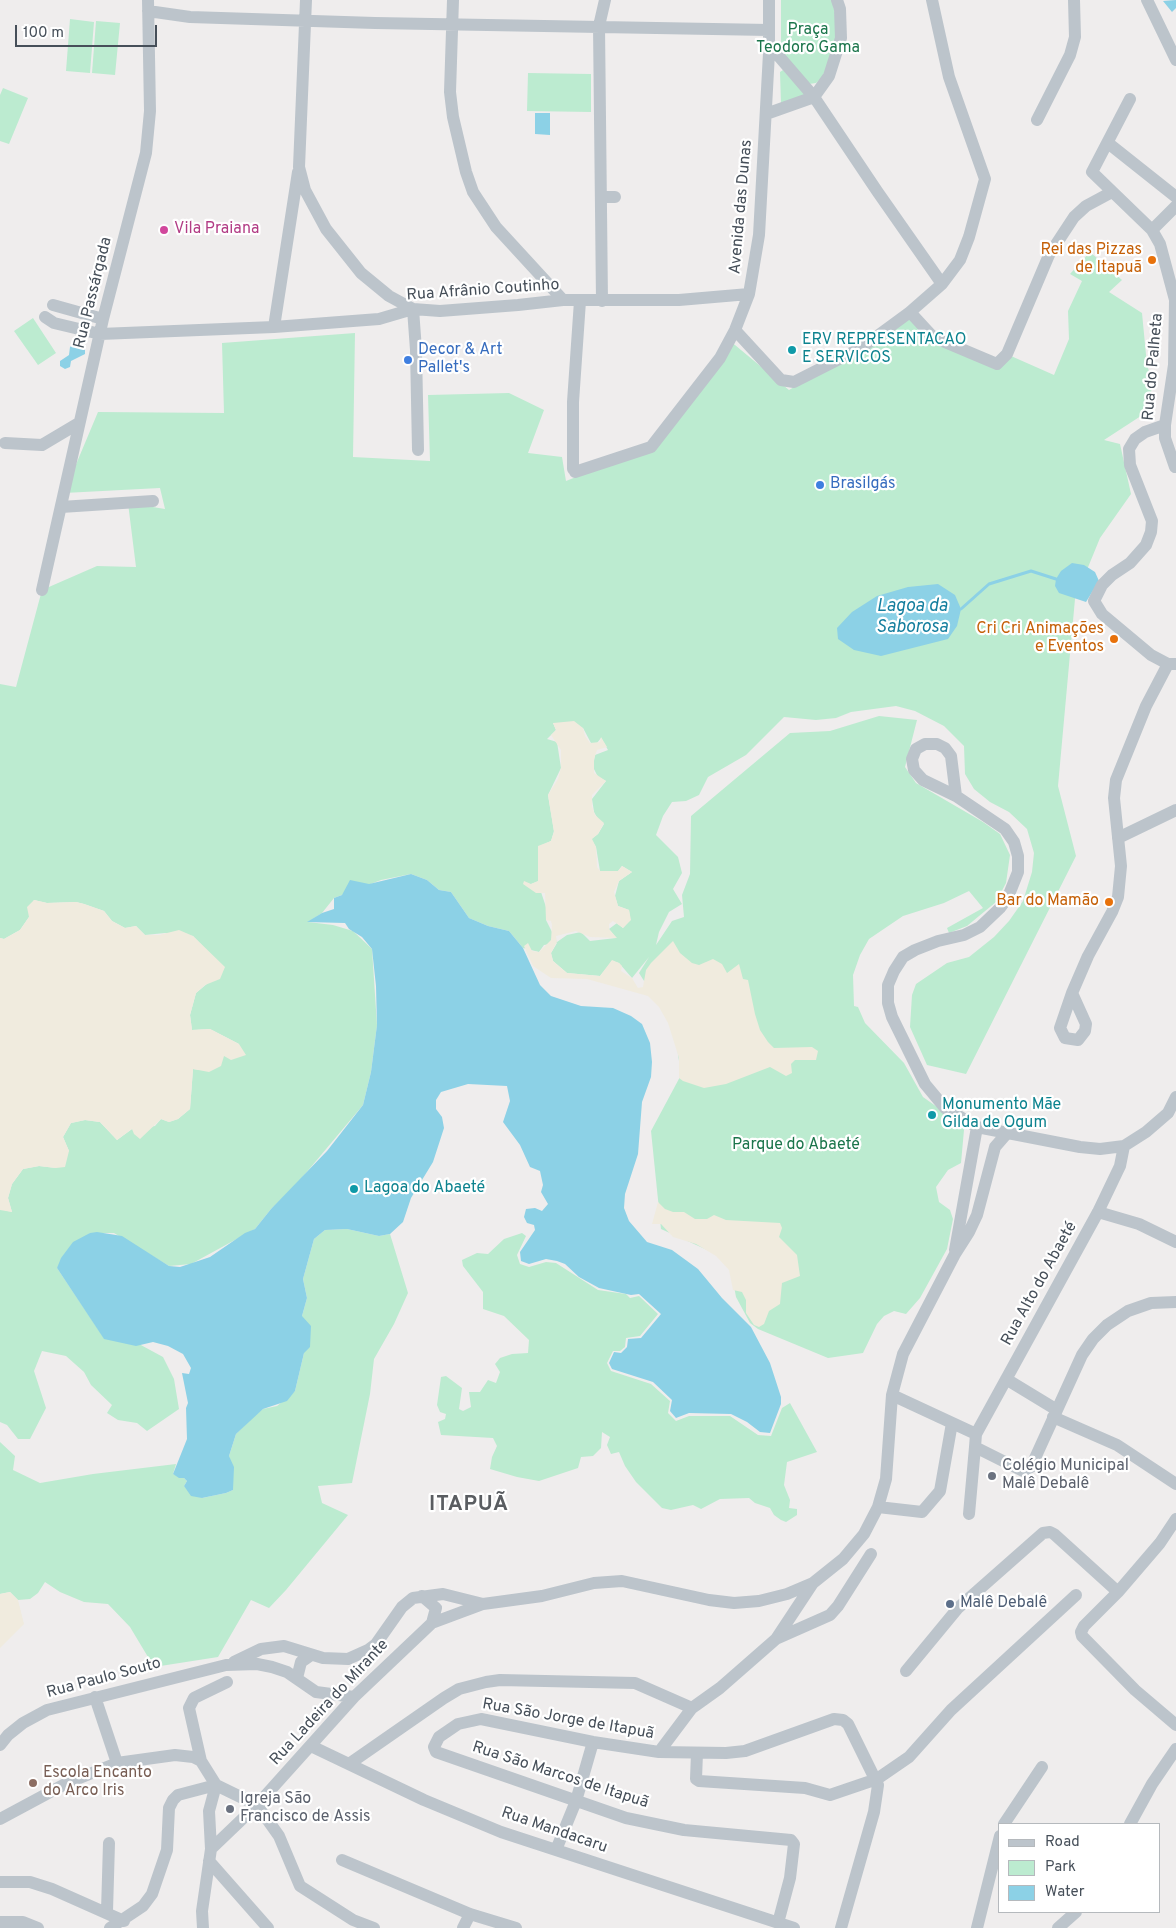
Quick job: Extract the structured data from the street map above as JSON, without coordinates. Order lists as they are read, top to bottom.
{
  "streets": {
    "street": [
      "Avenida das Dunas",
      "Rua Afrânio Coutinho",
      "Rua Passárgada",
      "Rua do Palheta",
      "Rua Alto do Abaeté",
      "Rua Paulo Souto",
      "Rua Ladeira do Mirante",
      "Rua São Jorge de Itapuã",
      "Rua São Marcos de Itapuã",
      "Rua Mandacaru"
    ]
  },
  "crossings": [
    ["Avenida das Dunas", "Rua Afrânio Coutinho"],
    ["Rua Afrânio Coutinho", "Rua Passárgada"],
    ["Rua Paulo Souto", "Rua Ladeira do Mirante"],
    ["Rua Ladeira do Mirante", "Rua São Jorge de Itapuã"],
    ["Rua Ladeira do Mirante", "Rua Mandacaru"],
    ["Rua São Jorge de Itapuã", "Rua São Marcos de Itapuã"],
    ["Rua São Marcos de Itapuã", "Rua Mandacaru"]
  ],
  "districts": ["ITAPUÃ"],
  "water": ["Lagoa da Saborosa"],
  "parks": ["Praça Teodoro Gama", "Parque do Abaeté"],
  "places": [
    "Vila Praiana",
    "Rei das Pizzas de Itapuã",
    "ERV REPRESENTACAO E SERVICOS",
    "Decor & Art Pallet's",
    "Brasilgás",
    "Cri Cri Animações e Eventos",
    "Bar do Mamão",
    "Monumento Mãe Gilda de Ogum",
    "Lagoa do Abaeté",
    "Colégio Municipal Malê Debalê",
    "Malê Debalê",
    "Escola Encanto do Arco Iris",
    "Igreja São Francisco de Assis"
  ],
  "legend": ["Road", "Park", "Water"],
  "scale_bar": "100 m"
}
